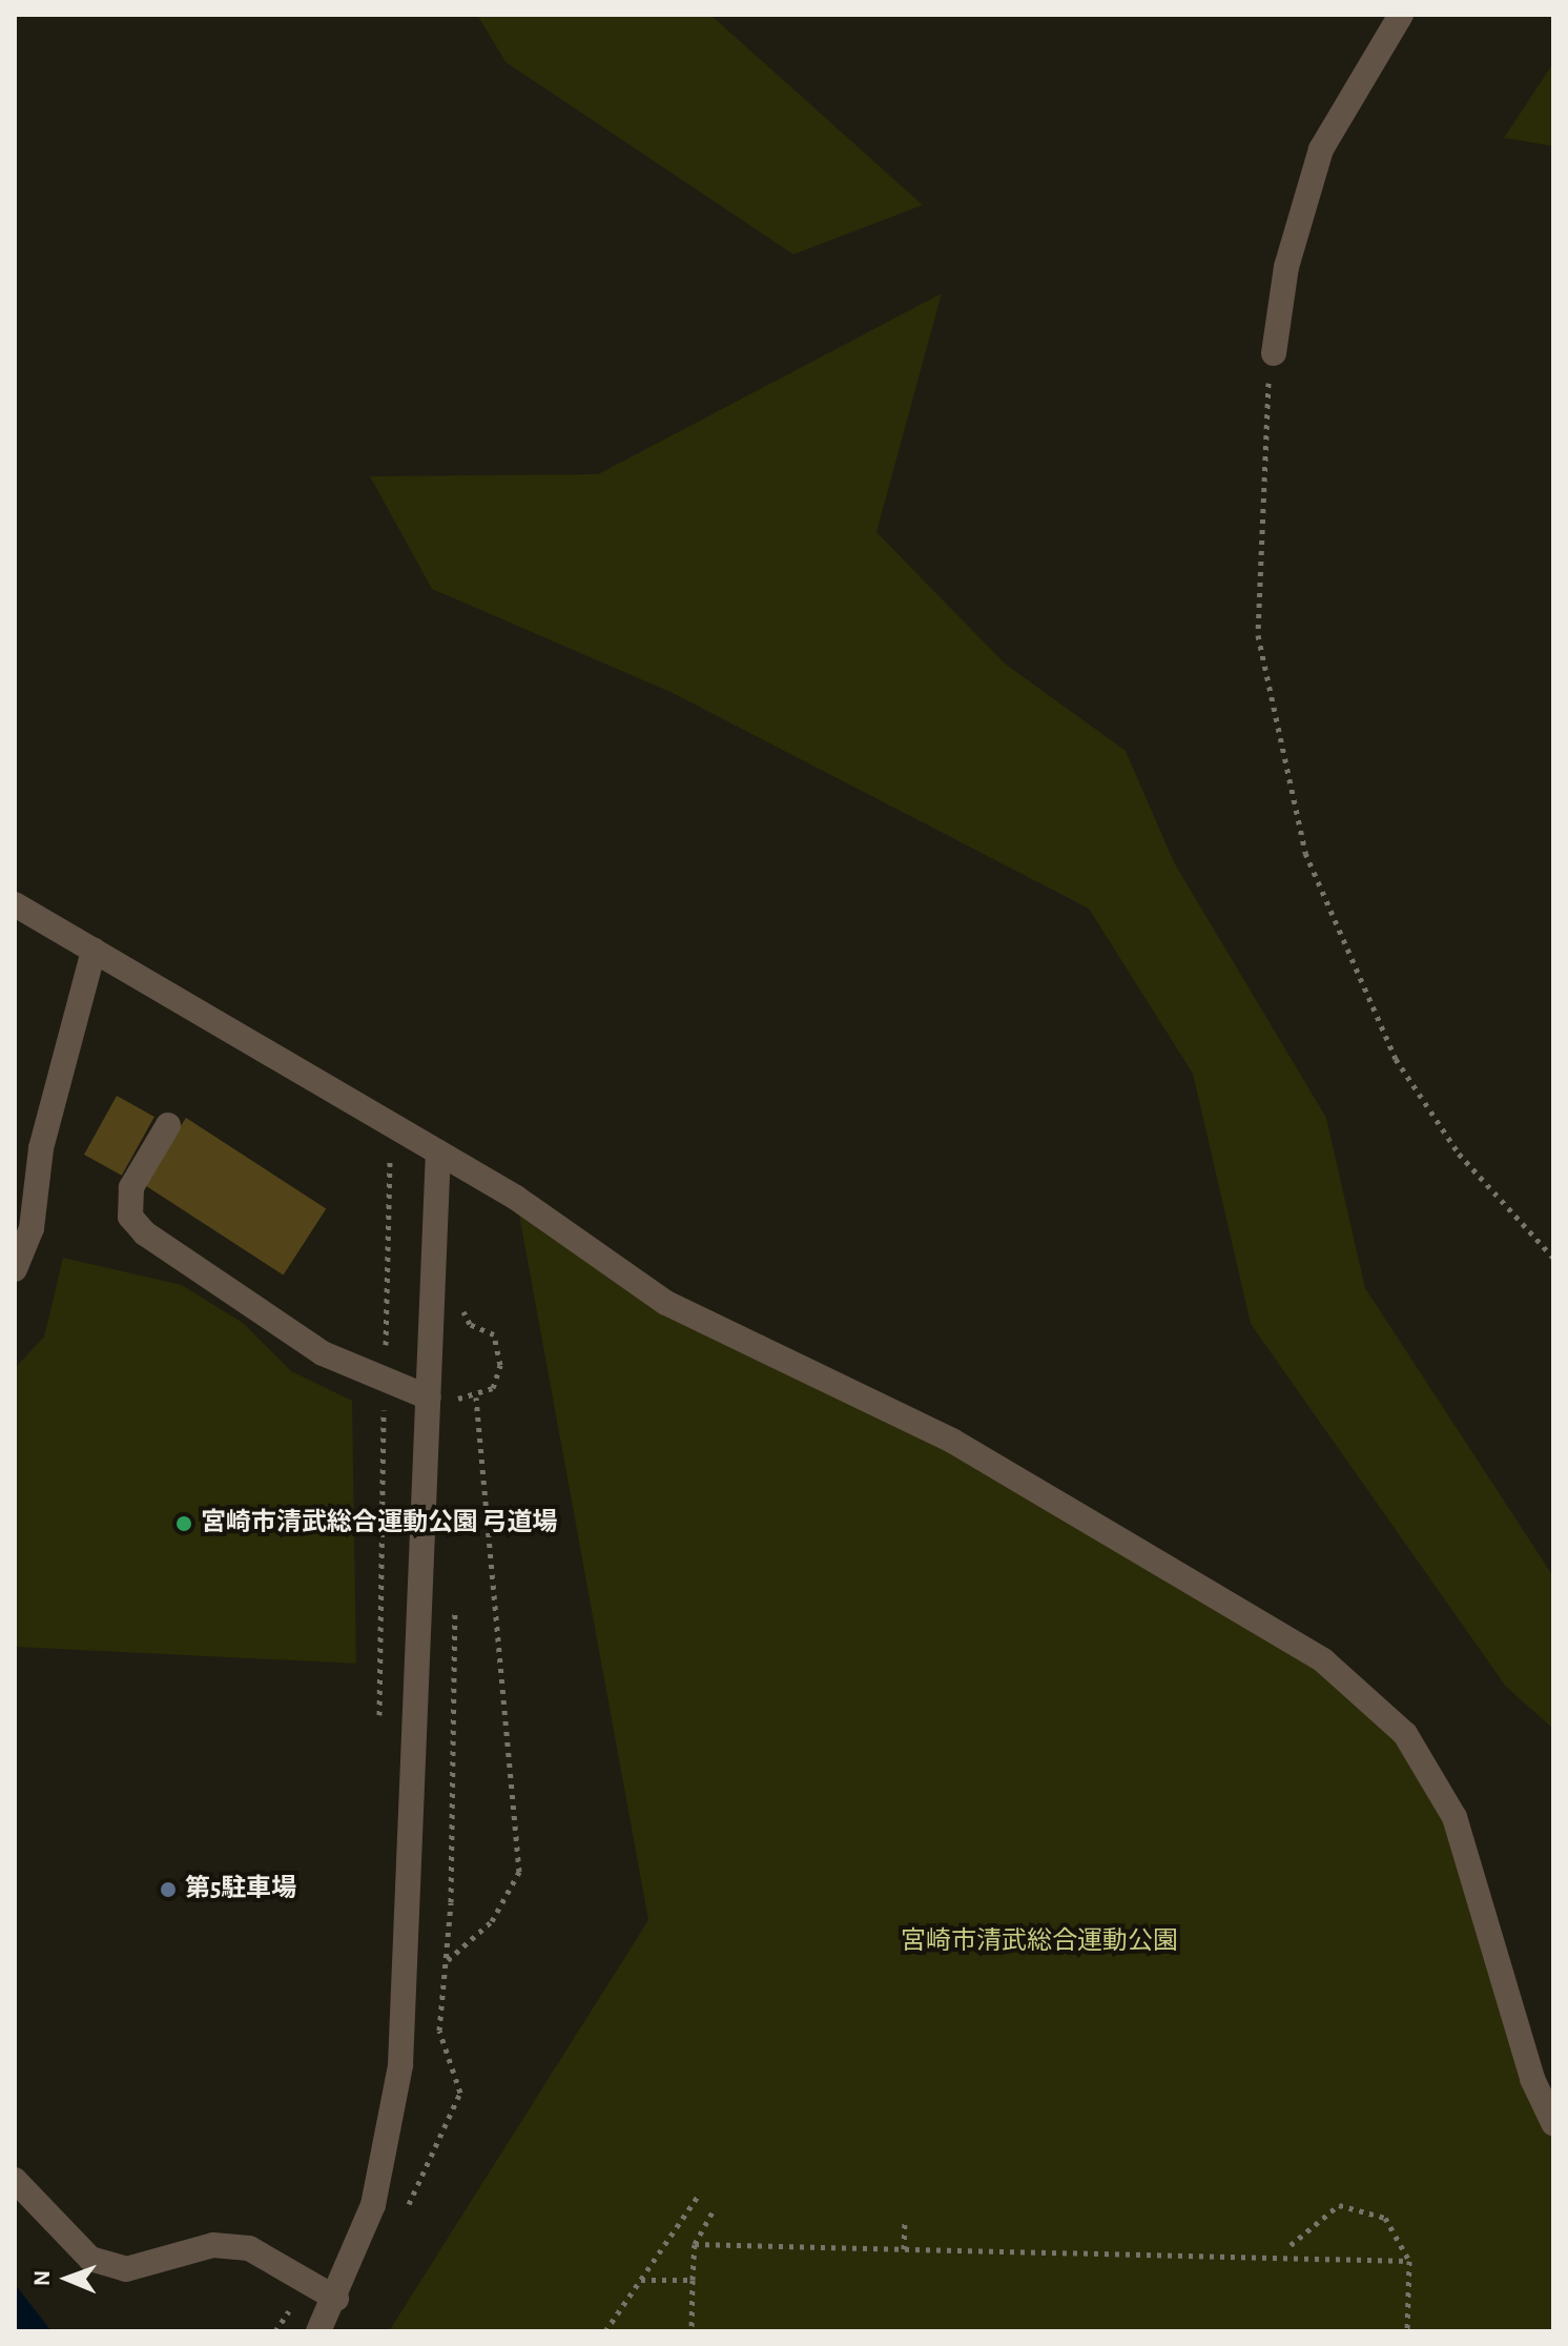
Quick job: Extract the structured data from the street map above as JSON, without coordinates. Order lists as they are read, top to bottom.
{
  "parks": ["宮崎市清武総合運動公園"],
  "places": ["宮崎市清武総合運動公園 弓道場", "第5駐車場"],
  "north": "left"
}
